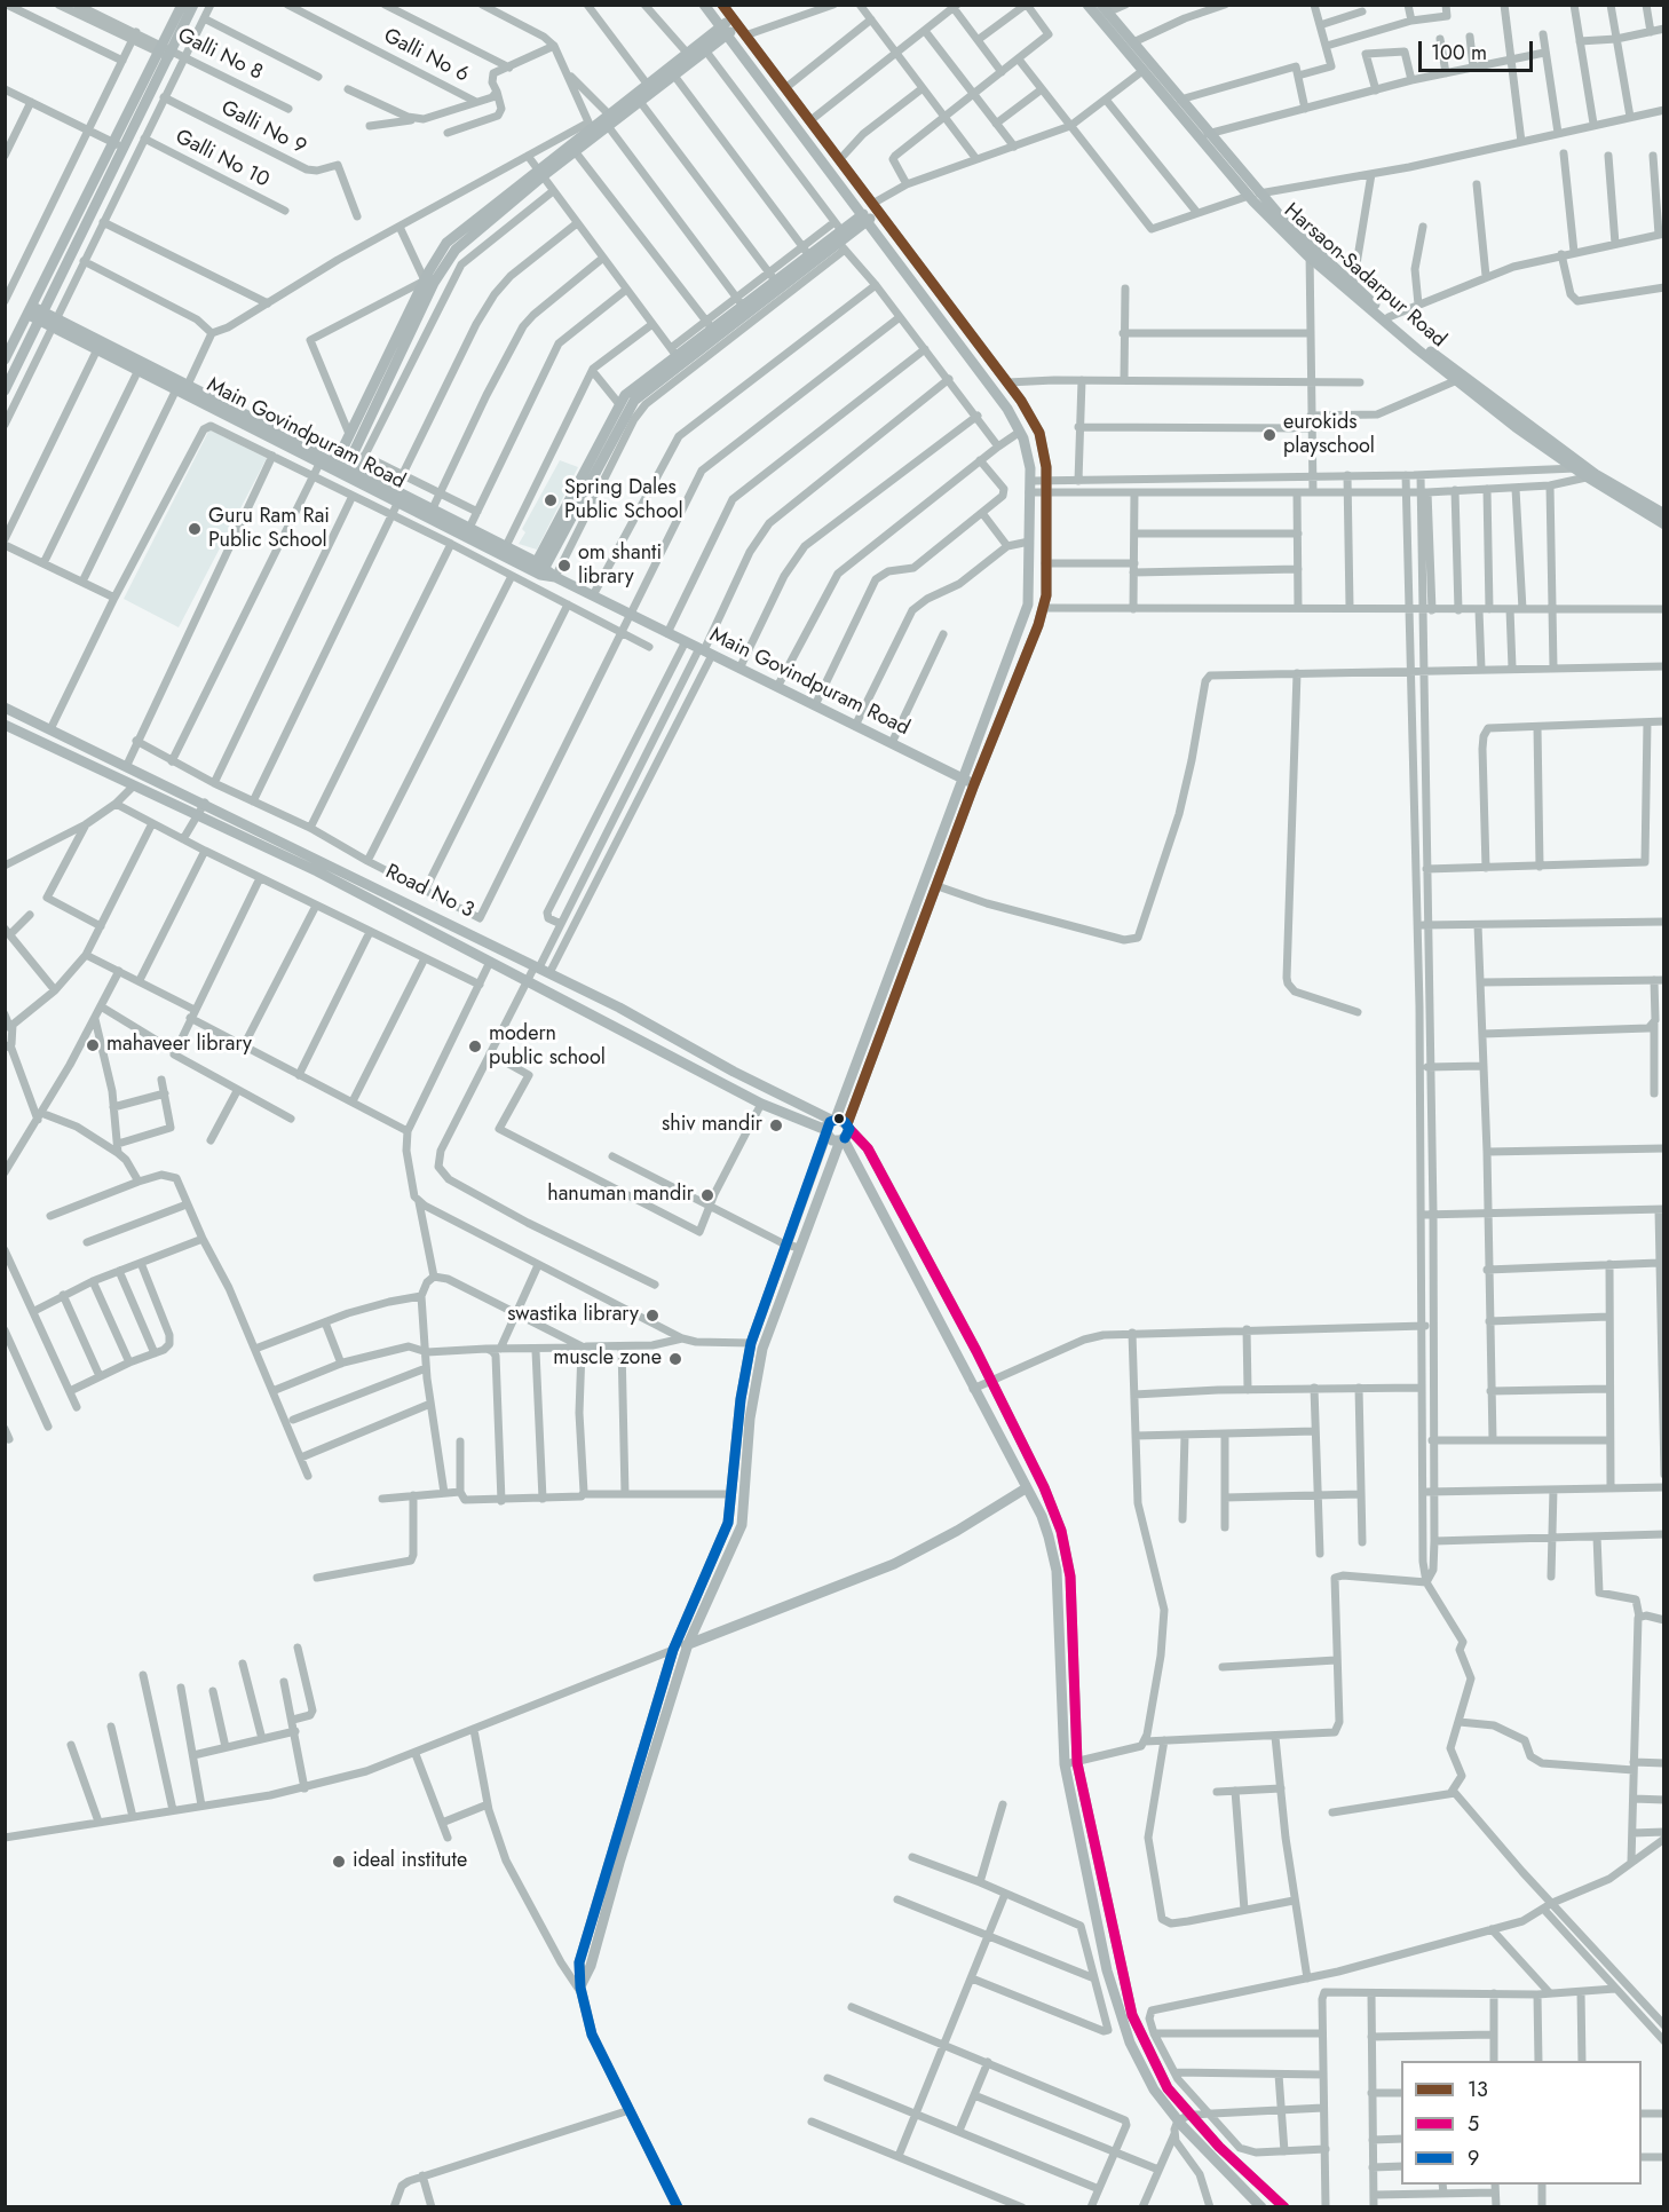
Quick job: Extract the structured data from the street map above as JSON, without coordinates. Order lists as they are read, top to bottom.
{
  "streets": {
    "street": [
      "Galli No 8",
      "Galli No 6",
      "Galli No 9",
      "Galli No 10",
      "Harsaon-Sadarpur Road",
      "Main Govindpuram Road",
      "Road No 3"
    ]
  },
  "places": [
    "eurokids playschool",
    "Spring Dales Public School",
    "Guru Ram Rai Public School",
    "om shanti library",
    "mahaveer library",
    "modern public school",
    "shiv mandir",
    "hanuman mandir",
    "swastika library",
    "muscle zone",
    "ideal institute"
  ],
  "lines": ["transit line 13", "transit line 9", "transit line 5"],
  "legend": ["13", "5", "9"],
  "scale_bar": "100 m"
}
